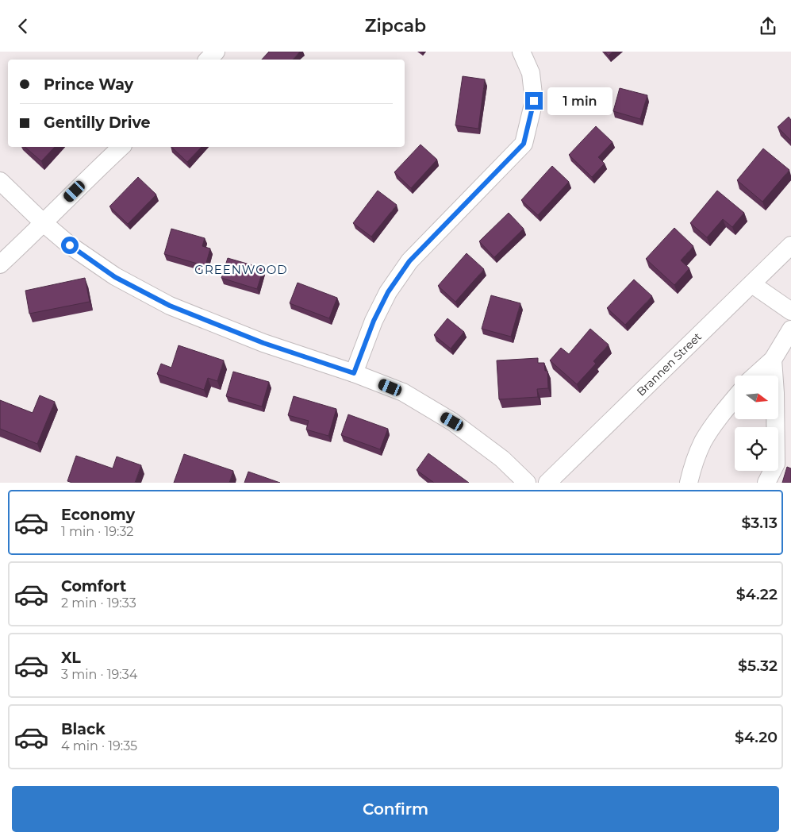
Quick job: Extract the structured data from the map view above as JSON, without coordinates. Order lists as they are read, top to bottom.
{
  "streets": {
    "street": ["Brannen Street"]
  },
  "districts": ["GREENWOOD"],
  "north": "right",
  "page": {
    "header": "Zipcab",
    "banner": ["Prince Way", "Gentilly Drive"],
    "bubble": "1 min",
    "list": [
      {
        "name": "Economy",
        "note": "1 min · 19:32",
        "value": "$3.13"
      },
      {
        "name": "Comfort",
        "note": "2 min · 19:33",
        "value": "$4.22"
      },
      {
        "name": "XL",
        "note": "3 min · 19:34",
        "value": "$5.32"
      },
      {
        "name": "Black",
        "note": "4 min · 19:35",
        "value": "$4.20"
      }
    ],
    "buttons": "Confirm"
  }
}
